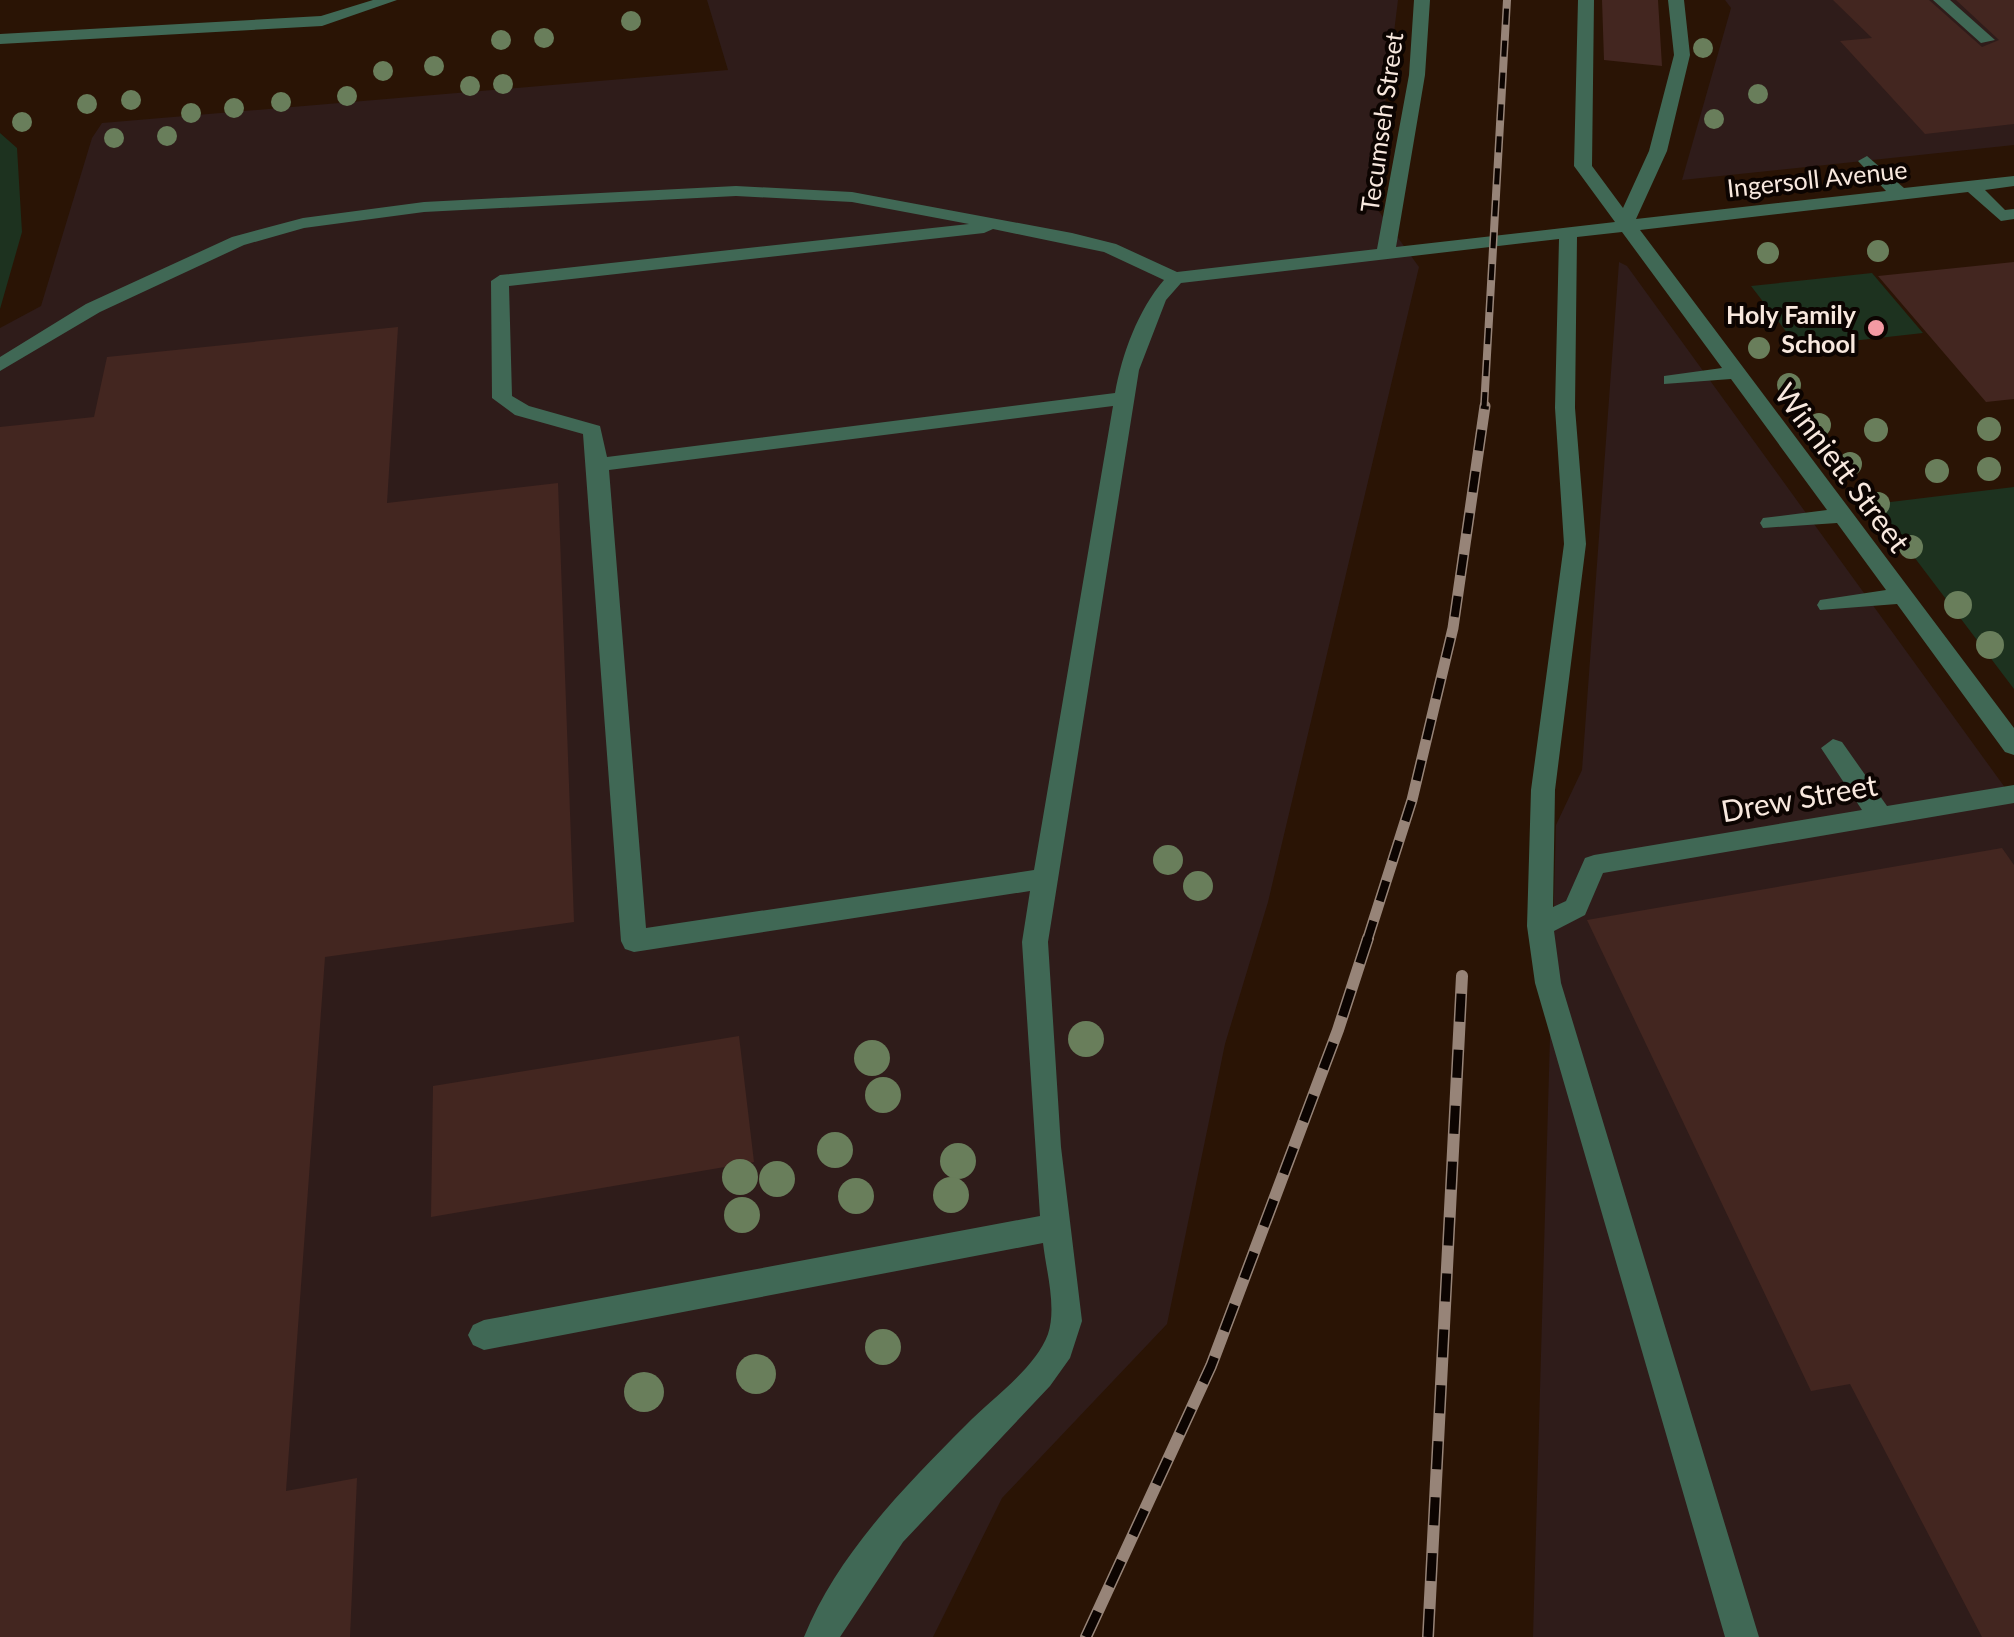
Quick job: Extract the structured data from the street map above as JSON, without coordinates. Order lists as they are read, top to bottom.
{
  "streets": {
    "street": [
      "Tecumseh Street",
      "Ingersoll Avenue",
      "Winniett Street",
      "Drew Street"
    ]
  },
  "crossings": [
    ["Tecumseh Street", "Ingersoll Avenue"],
    ["Ingersoll Avenue", "Winniett Street"]
  ],
  "places": ["Holy Family School"]
}
